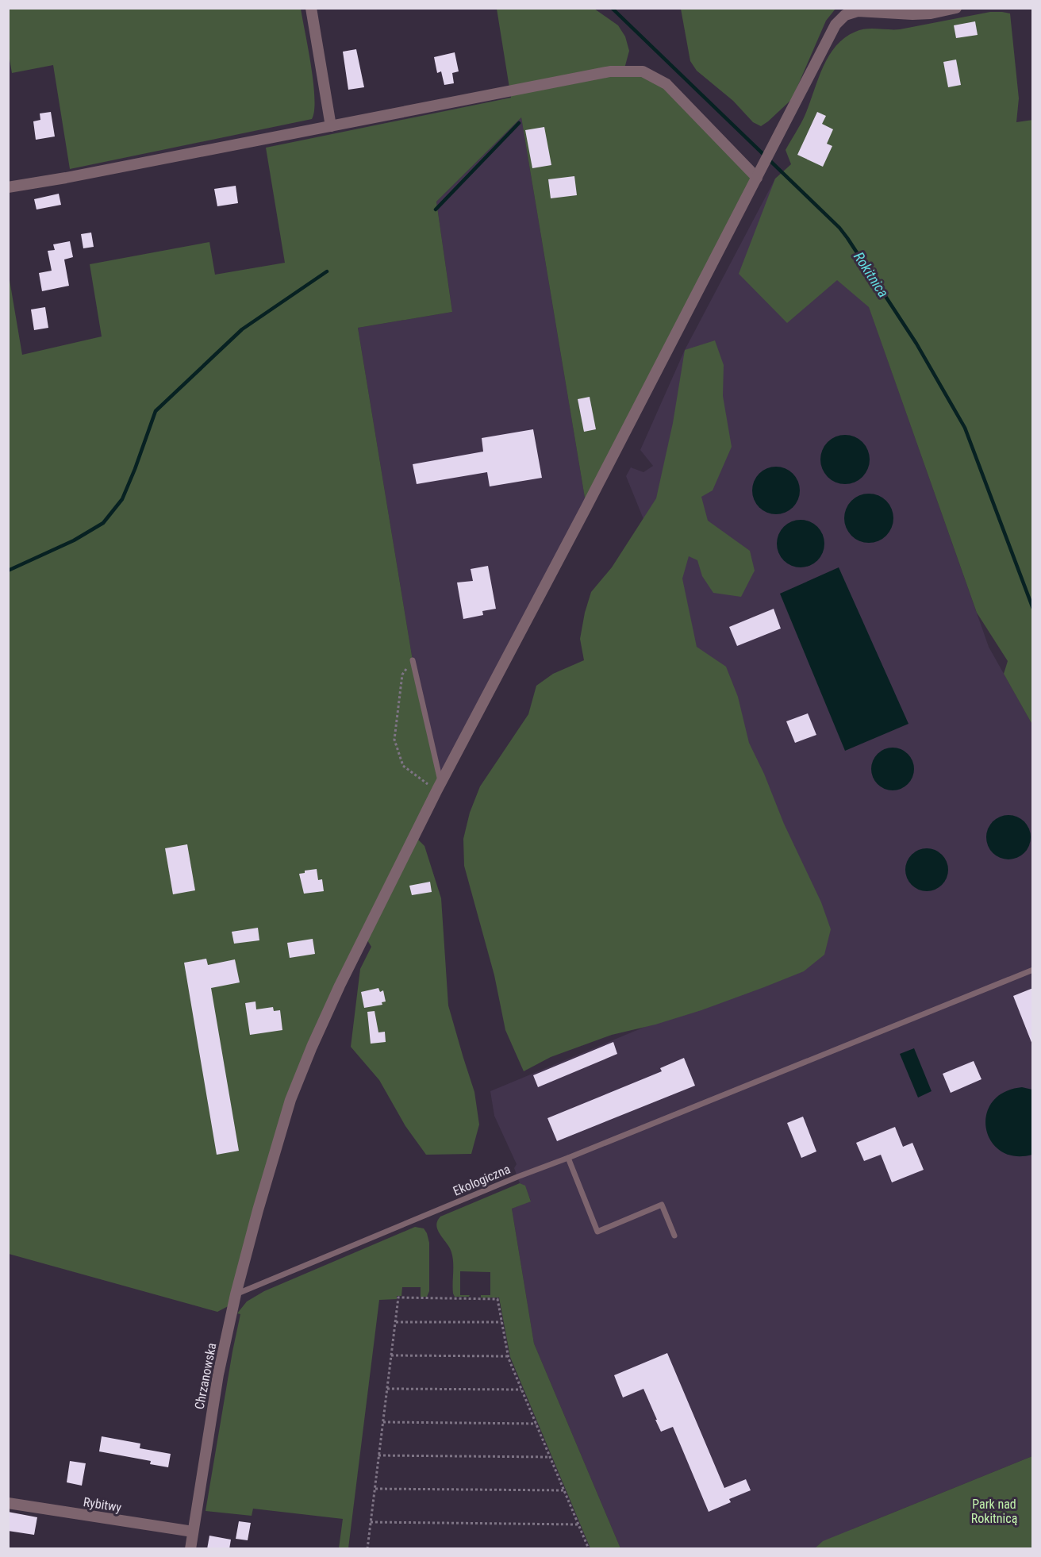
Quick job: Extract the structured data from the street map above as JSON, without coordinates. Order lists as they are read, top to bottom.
{
  "streets": {
    "street": ["Chrzanowska", "Rybitwy"],
    "lane": ["Ekologiczna"]
  },
  "crossings": [
    ["Ekologiczna", "Chrzanowska"],
    ["Chrzanowska", "Rybitwy"]
  ],
  "water": ["Rokitnica"],
  "parks": ["Park nad Rokitnicą"]
}
